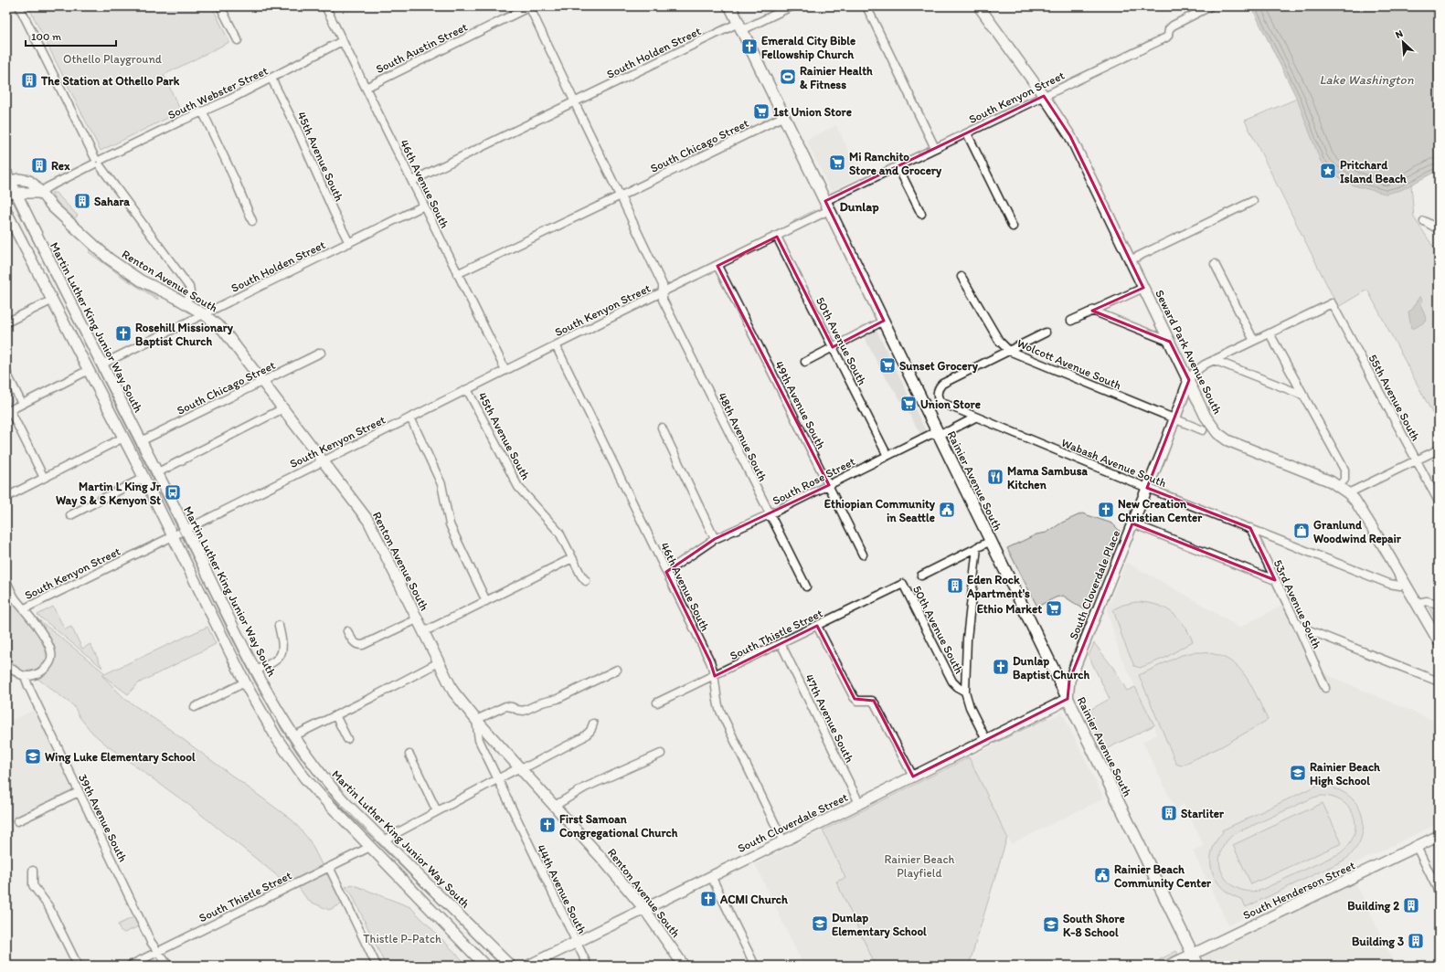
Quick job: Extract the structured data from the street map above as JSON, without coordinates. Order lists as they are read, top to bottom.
{
  "streets": {
    "main road": [
      "Renton Avenue South",
      "Martin Luther King Junior Way South",
      "Seward Park Avenue South",
      "Rainier Avenue South",
      "South Cloverdale Place",
      "South Cloverdale Street",
      "South Henderson Street"
    ],
    "street": [
      "South Austin Street",
      "South Holden Street",
      "South Webster Street",
      "South Kenyon Street",
      "South Chicago Street",
      "45th Avenue South",
      "46th Avenue South",
      "50th Avenue South",
      "Wolcott Avenue South",
      "55th Avenue South",
      "49th Avenue South",
      "48th Avenue South",
      "Wabash Avenue South",
      "South Rose Street",
      "53rd Avenue South",
      "South Thistle Street",
      "47th Avenue South",
      "39th Avenue South",
      "44th Avenue South"
    ]
  },
  "crossings": [
    ["South Austin Street", "46th Avenue South"],
    ["South Austin Street", "48th Avenue South"],
    ["South Holden Street", "45th Avenue South"],
    ["South Holden Street", "46th Avenue South"],
    ["South Holden Street", "Renton Avenue South"],
    ["South Holden Street", "Martin Luther King Junior Way South"],
    ["South Holden Street", "48th Avenue South"],
    ["South Holden Street", "Rainier Avenue South"],
    ["South Webster Street", "45th Avenue South"],
    ["South Webster Street", "46th Avenue South"],
    ["South Webster Street", "Renton Avenue South"],
    ["South Kenyon Street", "45th Avenue South"],
    ["South Kenyon Street", "46th Avenue South"],
    ["South Kenyon Street", "Renton Avenue South"],
    ["South Kenyon Street", "Martin Luther King Junior Way South"],
    ["South Kenyon Street", "50th Avenue South"],
    ["South Kenyon Street", "Seward Park Avenue South"],
    ["South Kenyon Street", "49th Avenue South"],
    ["South Kenyon Street", "48th Avenue South"],
    ["South Kenyon Street", "Rainier Avenue South"],
    ["South Chicago Street", "46th Avenue South"],
    ["South Chicago Street", "Renton Avenue South"],
    ["South Chicago Street", "Martin Luther King Junior Way South"],
    ["South Chicago Street", "48th Avenue South"],
    ["South Chicago Street", "Rainier Avenue South"],
    ["46th Avenue South", "South Rose Street"],
    ["46th Avenue South", "South Thistle Street"],
    ["46th Avenue South", "South Cloverdale Street"],
    ["Renton Avenue South", "Martin Luther King Junior Way South"],
    ["Renton Avenue South", "South Cloverdale Street"],
    ["Renton Avenue South", "44th Avenue South"],
    ["50th Avenue South", "South Rose Street"],
    ["50th Avenue South", "South Thistle Street"],
    ["Seward Park Avenue South", "Wabash Avenue South"],
    ["Seward Park Avenue South", "South Cloverdale Place"],
    ["Wolcott Avenue South", "Wabash Avenue South"],
    ["Wolcott Avenue South", "South Cloverdale Place"],
    ["49th Avenue South", "South Rose Street"],
    ["48th Avenue South", "South Rose Street"],
    ["Wabash Avenue South", "South Rose Street"],
    ["Wabash Avenue South", "South Cloverdale Place"],
    ["Wabash Avenue South", "53rd Avenue South"],
    ["South Rose Street", "Rainier Avenue South"],
    ["Rainier Avenue South", "South Cloverdale Place"],
    ["Rainier Avenue South", "South Cloverdale Street"],
    ["Rainier Avenue South", "South Henderson Street"],
    ["South Cloverdale Place", "South Cloverdale Street"],
    ["South Thistle Street", "47th Avenue South"],
    ["South Thistle Street", "39th Avenue South"],
    ["47th Avenue South", "South Cloverdale Street"],
    ["South Cloverdale Street", "44th Avenue South"]
  ],
  "districts": ["Dunlap"],
  "water": ["Lake Washington"],
  "parks": ["Othello Playground", "Rainier Beach Playfield", "Thistle P-Patch"],
  "places": {
    "church": [
      "Emerald City Bible Fellowship Church",
      "Rosehill Missionary Baptist Church",
      "New Creation Christian Center",
      "Dunlap Baptist Church",
      "First Samoan Congregational Church",
      "ACMI Church"
    ],
    "sports": ["Rainier Health & Fitness"],
    "building": [
      "The Station at Othello Park",
      "Rex",
      "Sahara",
      "Eden Rock Apartment's",
      "Starliter",
      "Building 2",
      "Building 3"
    ],
    "supermarket": [
      "1st Union Store",
      "Mi Ranchito Store and Grocery",
      "Sunset Grocery",
      "Union Store",
      "Ethio Market"
    ],
    "place": ["Pritchard Island Beach"],
    "restaurant": ["Mama Sambusa Kitchen"],
    "bus stop": ["Martin L King Jr Way S & S Kenyon St"],
    "public building": ["Ethiopian Community in Seattle", "Rainier Beach Community Center"],
    "shop": ["Granlund Woodwind Repair"],
    "school or university": [
      "Wing Luke Elementary School",
      "Rainier Beach High School",
      "Dunlap Elementary School",
      "South Shore K-8 School"
    ]
  },
  "scale_bar": "100 m",
  "north": "top left"
}
